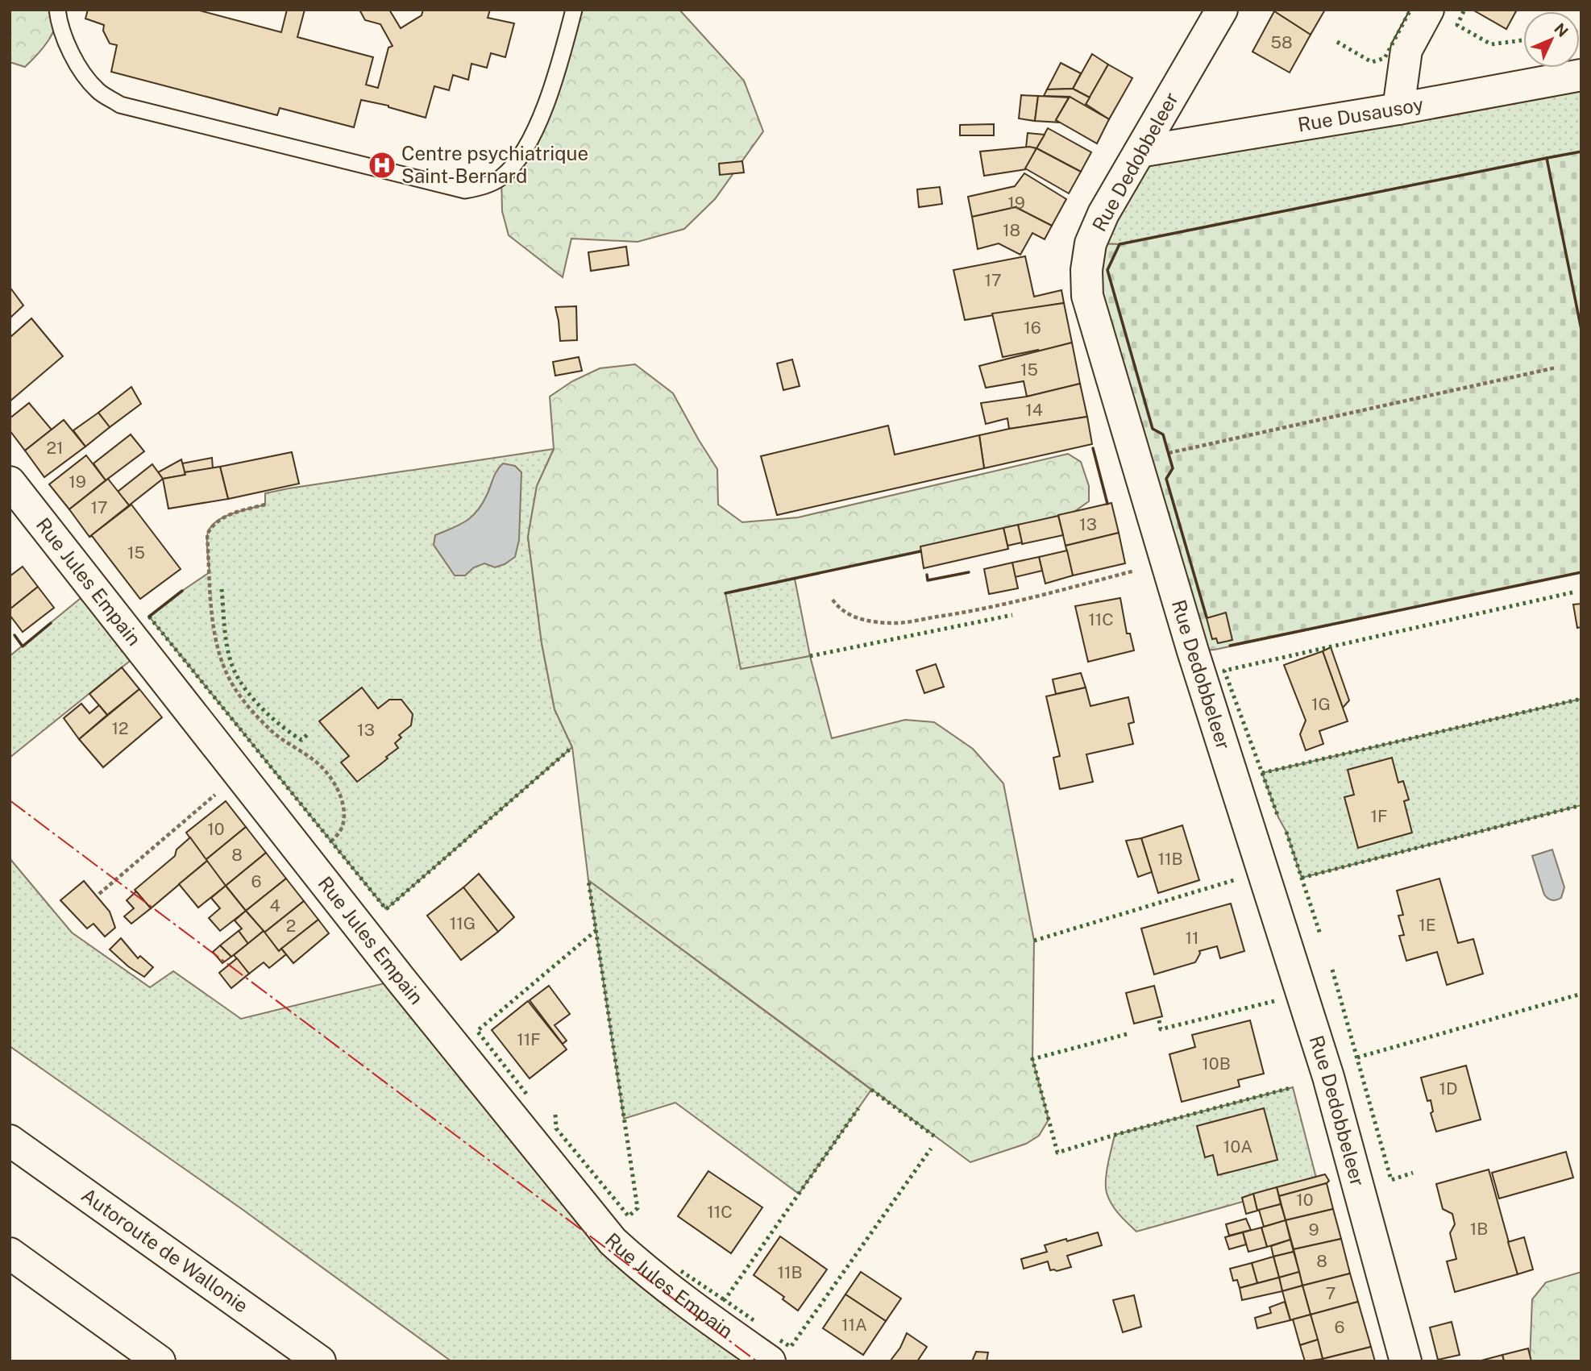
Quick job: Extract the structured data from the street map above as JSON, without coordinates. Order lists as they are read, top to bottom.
{
  "streets": {
    "main road": [
      "Rue Dusausoy",
      "Rue Dedobbeleer",
      "Rue Jules Empain",
      "Autoroute de Wallonie"
    ]
  },
  "crossings": [
    ["Rue Dusausoy", "Rue Dedobbeleer"]
  ],
  "places": {
    "hospital": ["Centre psychiatrique Saint-Bernard"]
  },
  "house_numbers": [
    "58",
    "19",
    "18",
    "17",
    "16",
    "15",
    "14",
    "21",
    "19",
    "17",
    "13",
    "15",
    "11C",
    "1G",
    "12",
    "13",
    "1F",
    "10",
    "8",
    "11B",
    "6",
    "4",
    "11G",
    "1E",
    "2",
    "11",
    "11F",
    "10B",
    "1D",
    "10A",
    "10",
    "11C",
    "1B",
    "9",
    "8",
    "11B",
    "7",
    "11A",
    "6"
  ],
  "north": "top right"
}
